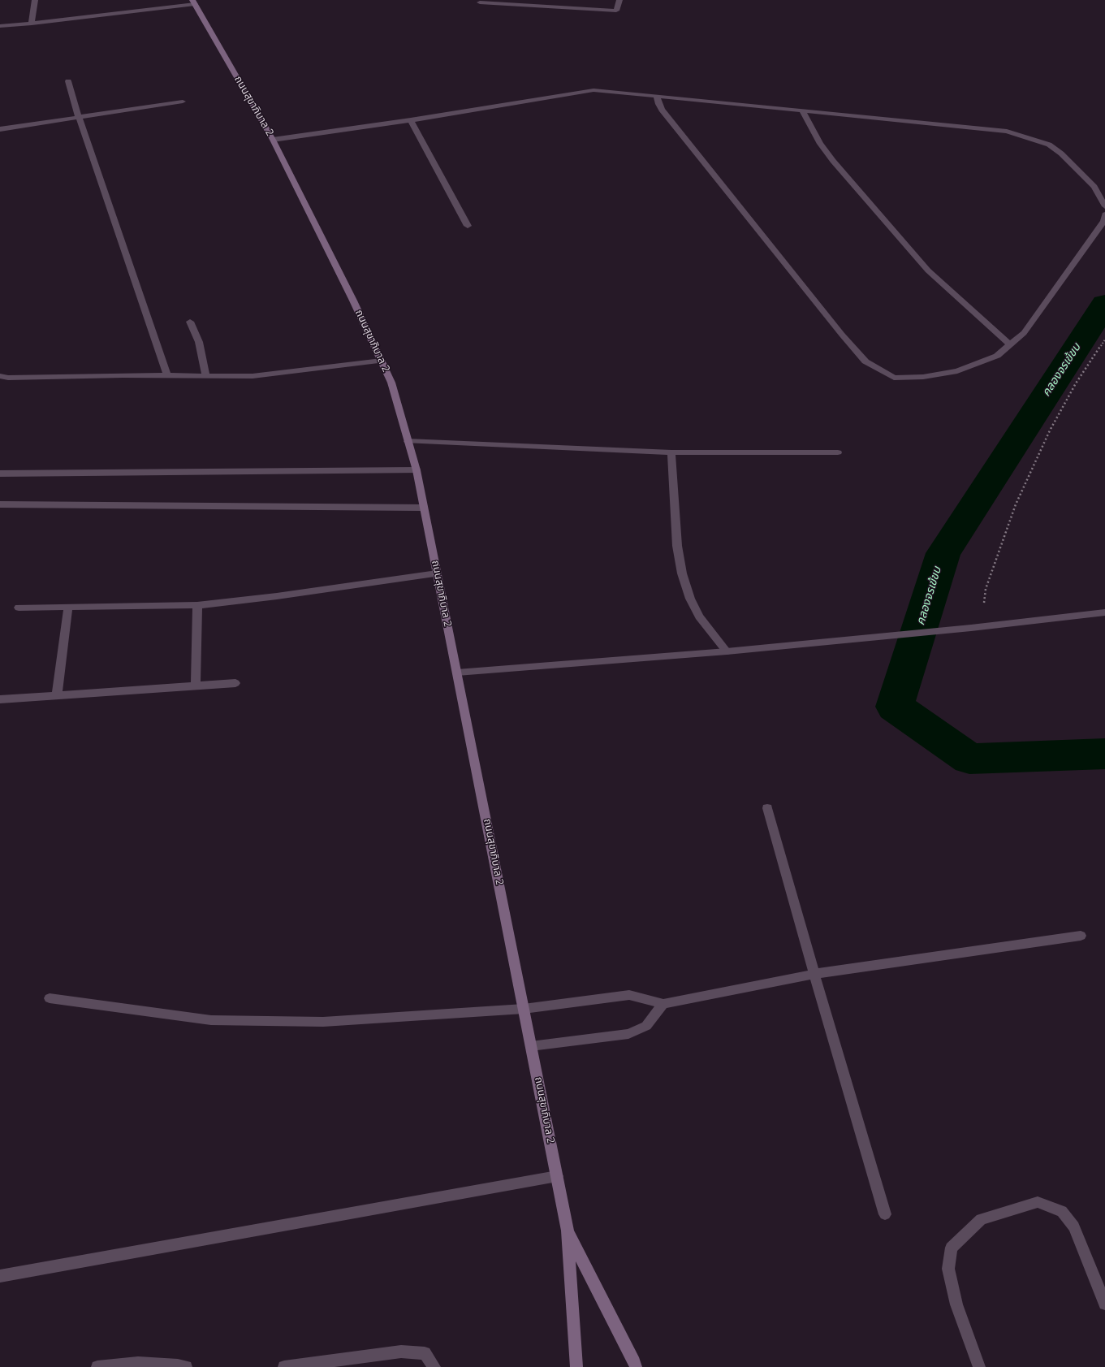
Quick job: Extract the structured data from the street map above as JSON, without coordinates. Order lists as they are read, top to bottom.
{
  "streets": {
    "street": ["ถนนสุขาภิบาล 2"]
  },
  "water": ["คลองจรเข้ขบ"]
}
